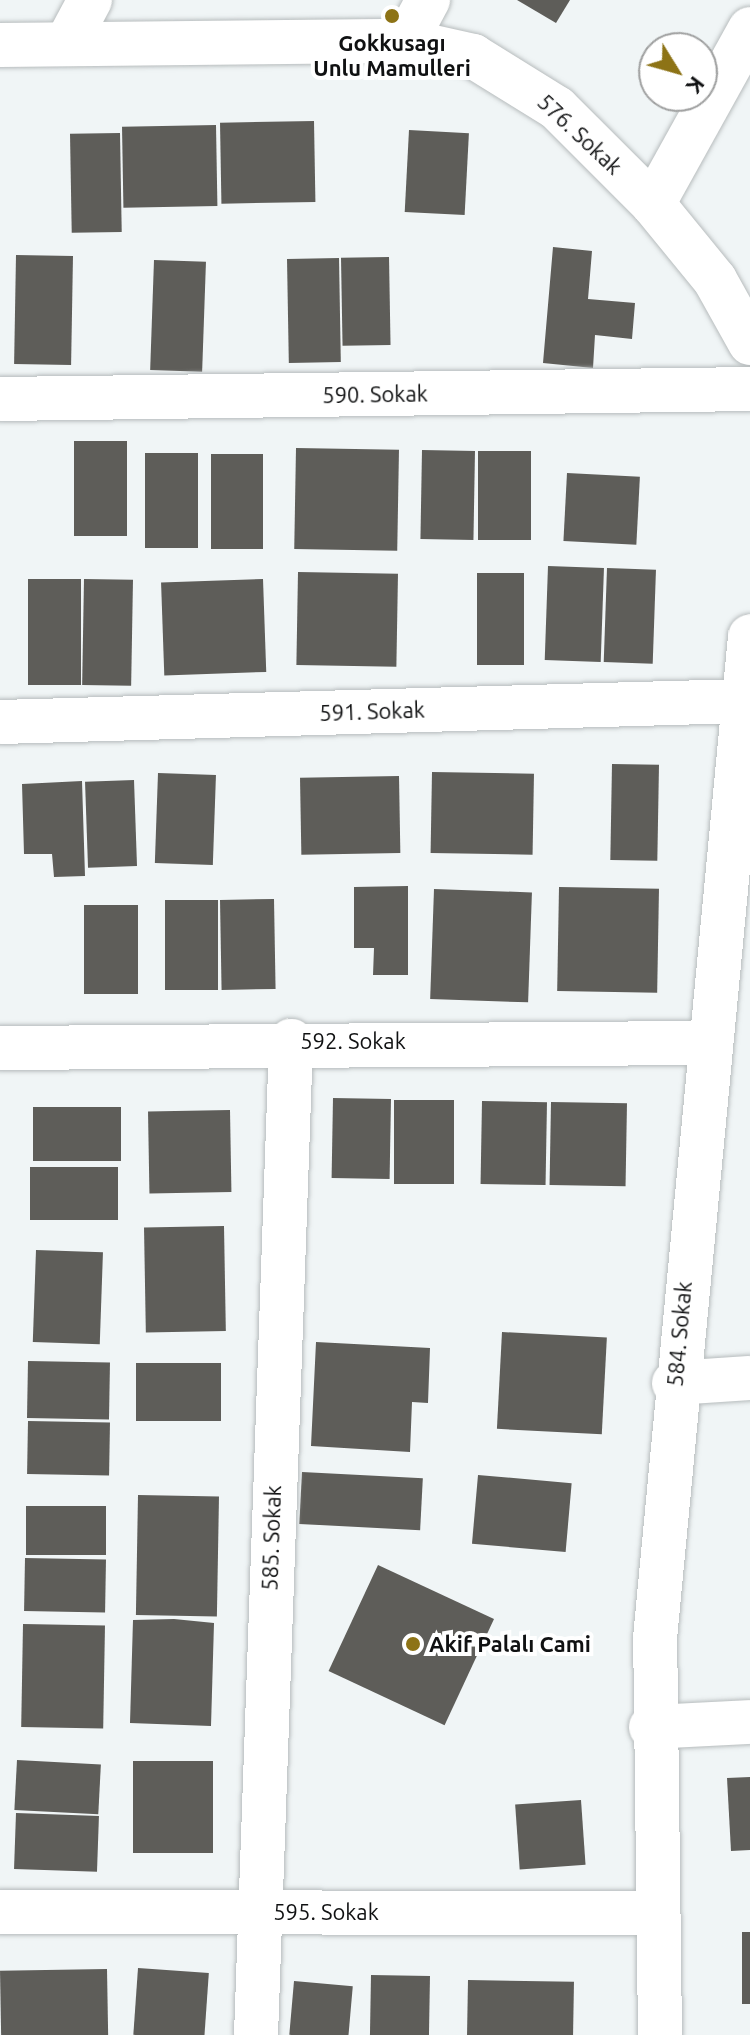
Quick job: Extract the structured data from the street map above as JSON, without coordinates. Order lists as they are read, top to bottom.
{
  "streets": {
    "street": [
      "576. Sokak",
      "590. Sokak",
      "591. Sokak",
      "592. Sokak",
      "584. Sokak",
      "585. Sokak",
      "595. Sokak"
    ]
  },
  "crossings": [
    ["591. Sokak", "584. Sokak"],
    ["592. Sokak", "584. Sokak"],
    ["592. Sokak", "585. Sokak"],
    ["584. Sokak", "595. Sokak"],
    ["585. Sokak", "595. Sokak"]
  ],
  "places": ["Gokkusagı Unlu Mamulleri", "Akif Palalı Cami"],
  "north": "bottom right"
}
